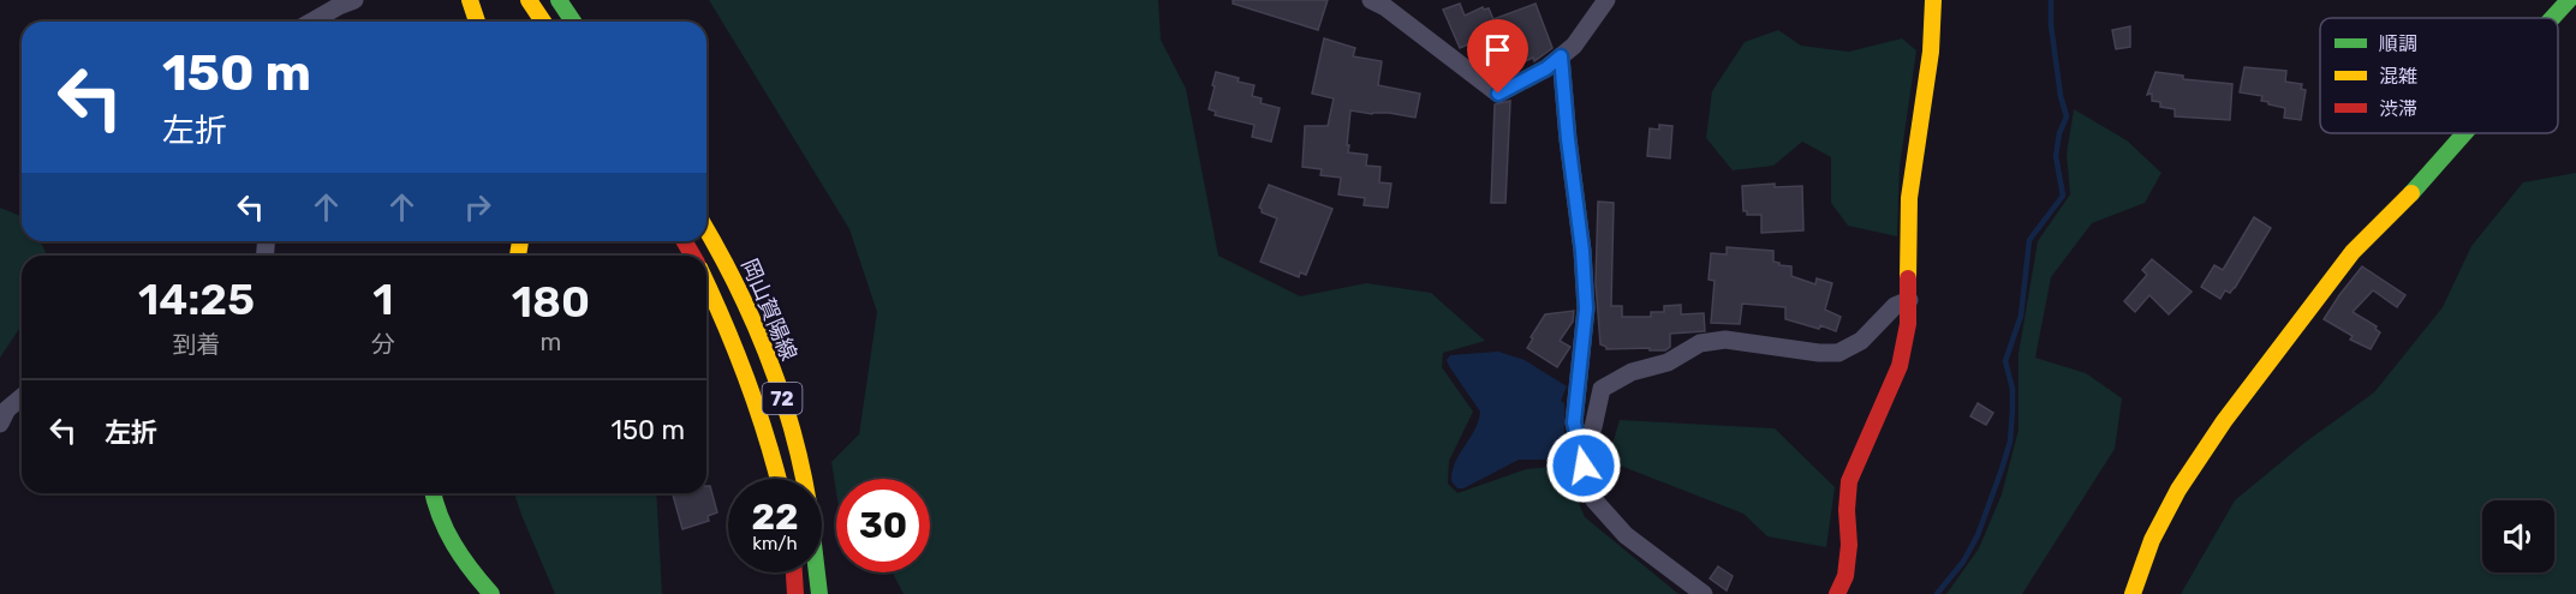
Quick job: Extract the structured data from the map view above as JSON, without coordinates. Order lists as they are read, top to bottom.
{
  "streets": {
    "street": ["岡山賀陽線", "72"]
  },
  "legend": ["順調", "混雑", "渋滞"],
  "page": {
    "turn": ["150 m", "左折"],
    "eta": [
      "14:25",
      "到着",
      "1",
      "分",
      "180",
      "m"
    ],
    "list": [
      {
        "name": "左折",
        "value": "150 m"
      }
    ],
    "speed": "22 km/h",
    "limit": "30"
  }
}
